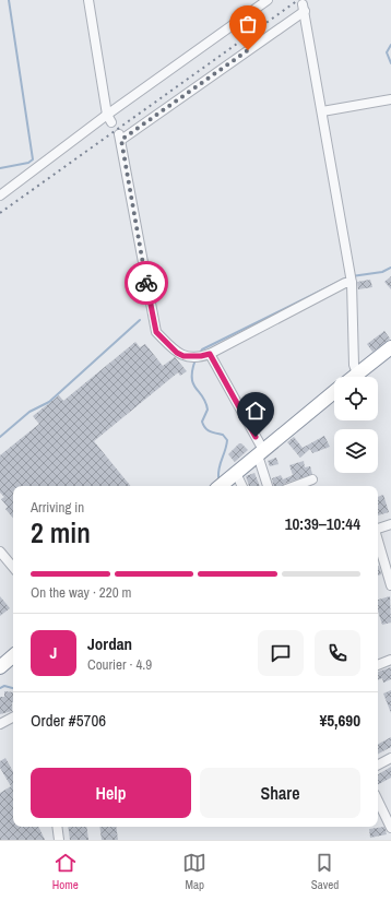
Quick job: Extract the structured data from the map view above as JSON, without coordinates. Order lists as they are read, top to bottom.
{
  "page": {
    "heading": ["2 min", "Arriving in", "10:39–10:44"],
    "panel": [
      "Jordan",
      "Courier · 4.9",
      "Order #5706",
      "¥5,690"
    ],
    "bar": "On the way · 220 m",
    "round": "J",
    "buttons": ["Help", "Share"],
    "tabs": ["Home", "Map", "Saved"]
  }
}
